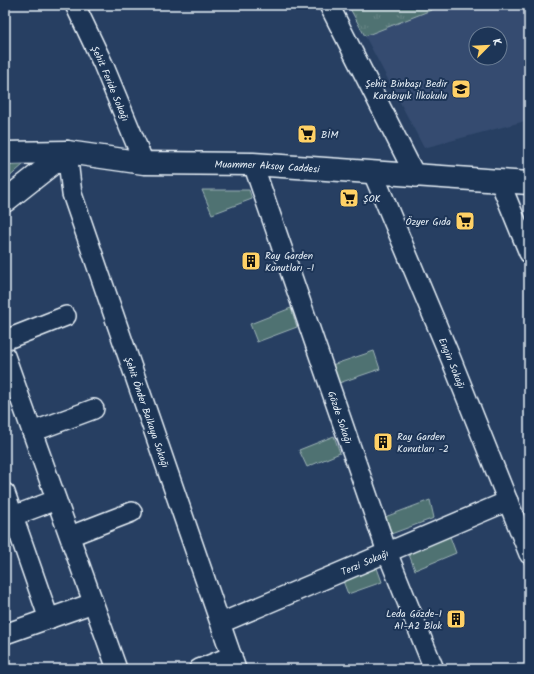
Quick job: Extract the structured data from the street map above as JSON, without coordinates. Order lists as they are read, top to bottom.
{
  "streets": {
    "main road": ["Muammer Aksoy Caddesi"],
    "street": [
      "Şehit Feride Sokağı",
      "Engin Sokağı",
      "Şehit Önder Balkaya Sokağı",
      "Gözde Sokağı",
      "Terzi Sokağı"
    ]
  },
  "crossings": [
    ["Şehit Feride Sokağı", "Muammer Aksoy Caddesi"],
    ["Muammer Aksoy Caddesi", "Engin Sokağı"],
    ["Muammer Aksoy Caddesi", "Şehit Önder Balkaya Sokağı"],
    ["Muammer Aksoy Caddesi", "Gözde Sokağı"],
    ["Engin Sokağı", "Terzi Sokağı"],
    ["Şehit Önder Balkaya Sokağı", "Terzi Sokağı"],
    ["Gözde Sokağı", "Terzi Sokağı"]
  ],
  "places": {
    "school or university": ["Şehit Binbaşı Bedir Karabıyık İlkokulu"],
    "supermarket": ["BİM", "ŞOK", "Özyer Gıda"],
    "building": ["Ray Garden Konutları -1", "Ray Garden Konutları -2", "Leda Gözde-1 A1-A2 Blok"]
  },
  "north": "top right"
}
